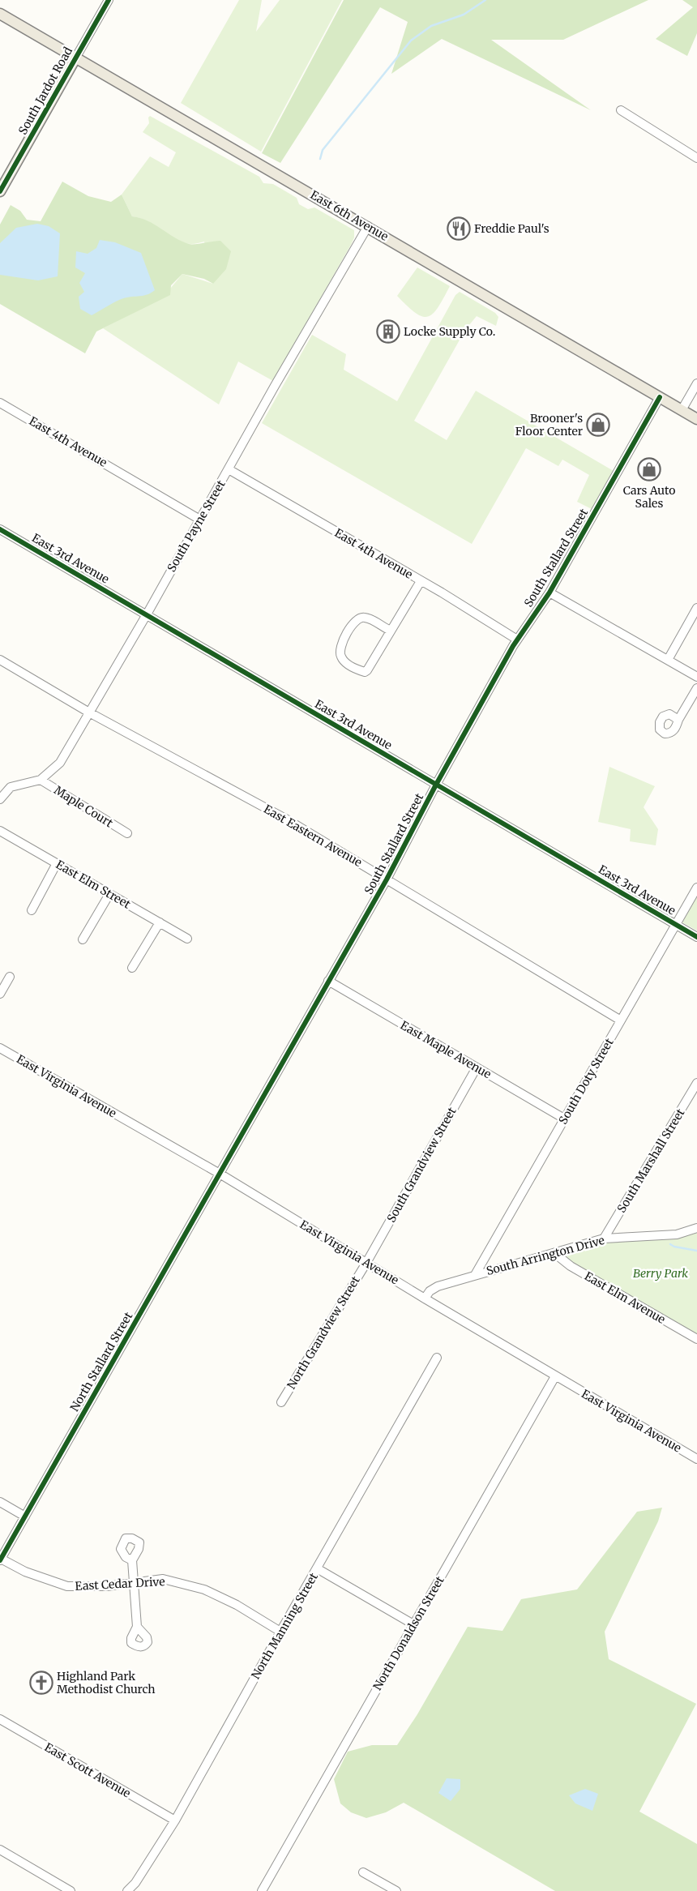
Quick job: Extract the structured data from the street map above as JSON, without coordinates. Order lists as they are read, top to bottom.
{
  "streets": {
    "main road": ["South Jardot Road", "East 6th Avenue"],
    "street": [
      "East 4th Avenue",
      "South Payne Street",
      "South Stallard Street",
      "East 3rd Avenue",
      "Maple Court",
      "East Eastern Avenue",
      "East Elm Street",
      "East Maple Avenue",
      "South Doty Street",
      "East Virginia Avenue",
      "South Marshall Street",
      "South Grandview Street",
      "South Arrington Drive",
      "East Elm Avenue",
      "North Grandview Street",
      "North Stallard Street",
      "East Cedar Drive",
      "North Manning Street",
      "North Donaldson Street",
      "East Scott Avenue"
    ]
  },
  "crossings": [
    ["South Jardot Road", "East 6th Avenue"],
    ["East 6th Avenue", "South Payne Street"],
    ["East 6th Avenue", "South Stallard Street"],
    ["East 4th Avenue", "South Payne Street"],
    ["East 4th Avenue", "South Stallard Street"],
    ["South Payne Street", "East 3rd Avenue"],
    ["South Payne Street", "Maple Court"],
    ["South Payne Street", "East Eastern Avenue"],
    ["South Stallard Street", "East 3rd Avenue"],
    ["South Stallard Street", "East Eastern Avenue"],
    ["South Stallard Street", "East Maple Avenue"],
    ["South Stallard Street", "East Virginia Avenue"],
    ["South Stallard Street", "North Stallard Street"],
    ["East 3rd Avenue", "South Doty Street"],
    ["East Eastern Avenue", "South Doty Street"],
    ["East Maple Avenue", "South Doty Street"],
    ["East Maple Avenue", "South Grandview Street"],
    ["South Doty Street", "South Arrington Drive"],
    ["East Virginia Avenue", "South Grandview Street"],
    ["East Virginia Avenue", "South Arrington Drive"],
    ["East Virginia Avenue", "North Grandview Street"],
    ["East Virginia Avenue", "North Stallard Street"],
    ["East Virginia Avenue", "North Donaldson Street"],
    ["South Marshall Street", "South Arrington Drive"],
    ["South Grandview Street", "North Grandview Street"],
    ["South Arrington Drive", "East Elm Avenue"],
    ["North Stallard Street", "East Cedar Drive"],
    ["East Cedar Drive", "North Manning Street"],
    ["North Manning Street", "East Scott Avenue"]
  ],
  "parks": ["Berry Park"],
  "places": {
    "restaurant": ["Freddie Paul's"],
    "building": ["Locke Supply Co."],
    "shop": ["Brooner's Floor Center", "Cars Auto Sales"],
    "church": ["Highland Park Methodist Church"]
  }
}
